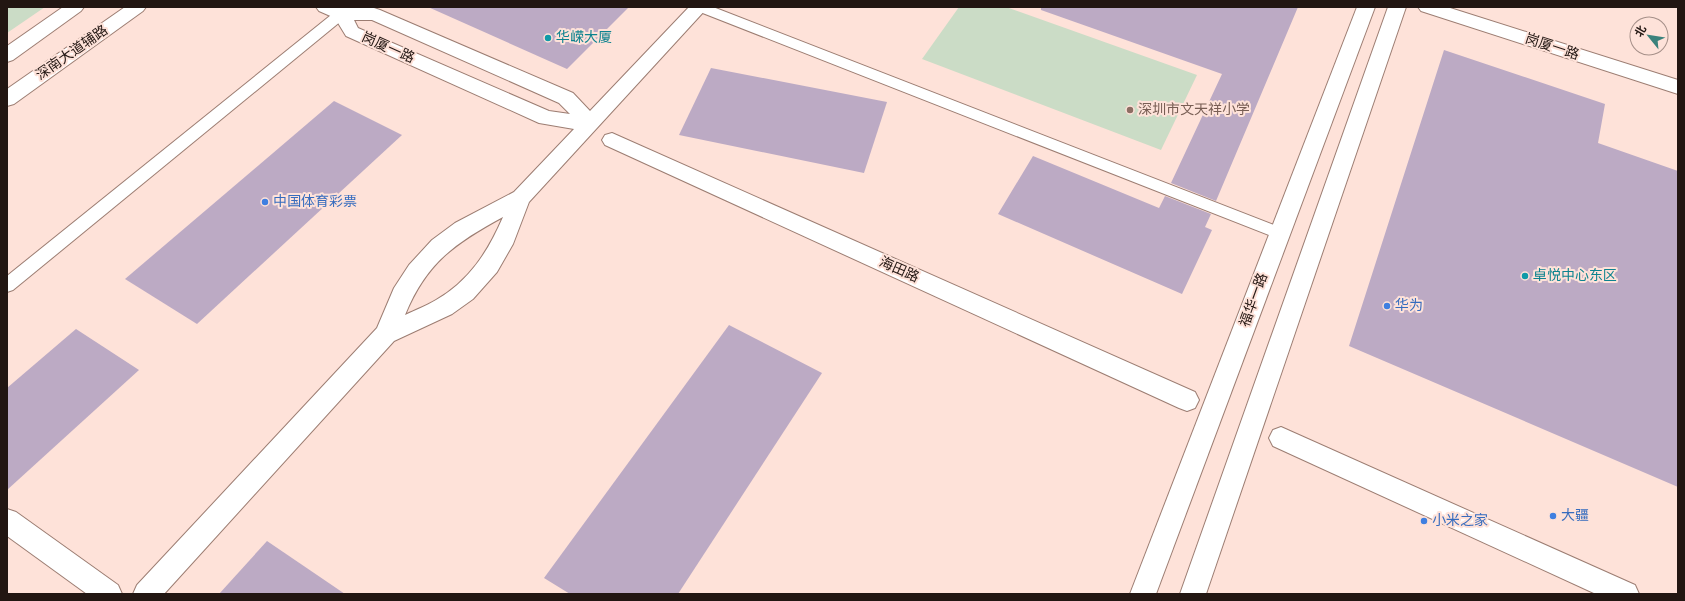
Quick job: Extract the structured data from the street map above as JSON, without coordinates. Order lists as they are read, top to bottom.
{
  "streets": {
    "street": [
      "岗厦一路",
      "深南大道辅路",
      "海田路",
      "福华一路"
    ]
  },
  "places": [
    "华嵘大厦",
    "深圳市文天祥小学",
    "中国体育彩票",
    "卓悦中心东区",
    "华为",
    "大疆",
    "小米之家"
  ],
  "north": "top left"
}
